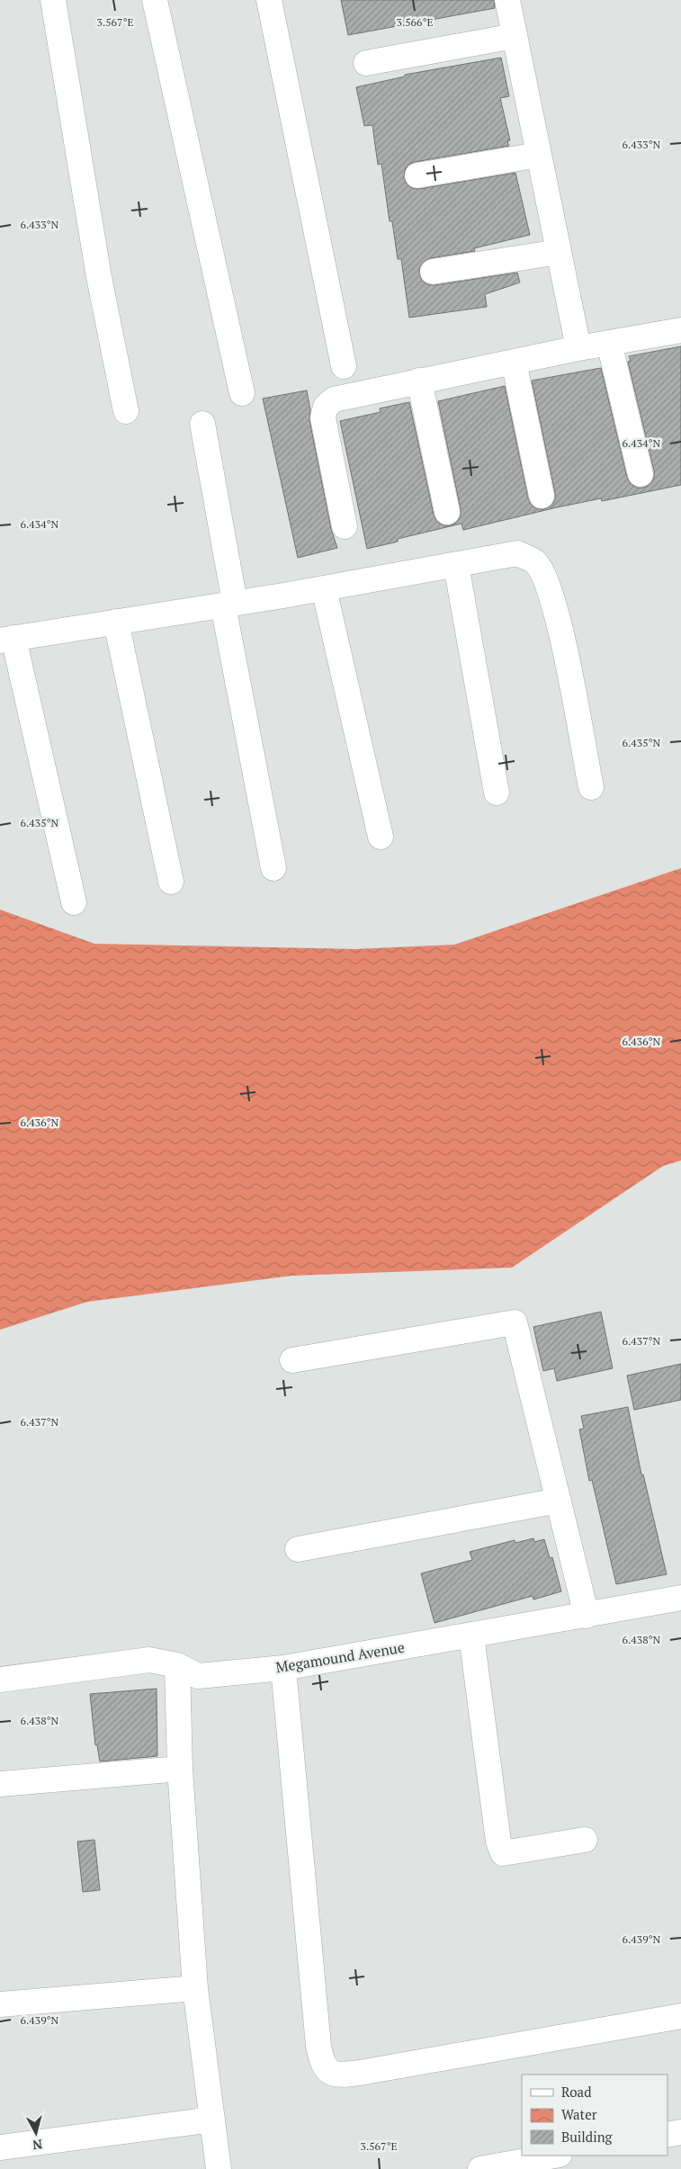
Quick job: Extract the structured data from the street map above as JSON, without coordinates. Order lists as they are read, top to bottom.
{
  "streets": {
    "street": ["Megamound Avenue"]
  },
  "legend": ["Road", "Water", "Building"],
  "north": "bottom",
  "coordinates": [
    "3.567°E",
    "3.566°E",
    "6.433°N",
    "6.434°N",
    "6.435°N",
    "6.436°N",
    "6.437°N",
    "6.438°N",
    "6.439°N"
  ]
}
